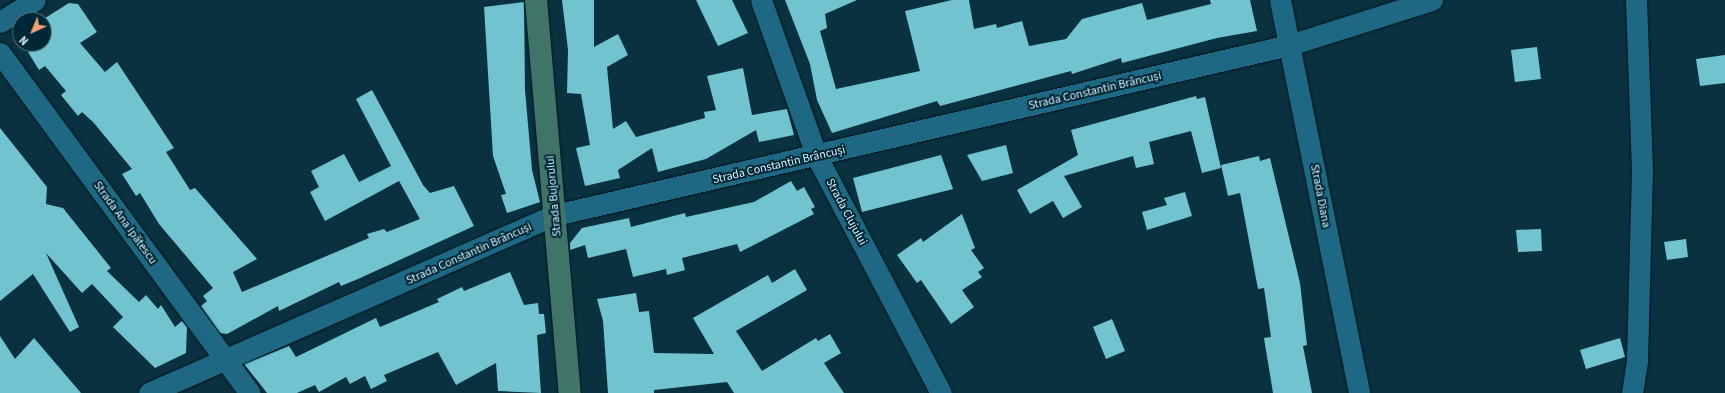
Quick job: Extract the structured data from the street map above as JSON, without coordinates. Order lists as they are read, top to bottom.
{
  "streets": {
    "street": [
      "Strada Constantin Brâncuși",
      "Strada Bujorului",
      "Strada Diana",
      "Strada Clujului",
      "Strada Ana Ipătescu"
    ]
  },
  "crossings": [
    ["Strada Constantin Brâncuși", "Strada Bujorului"],
    ["Strada Constantin Brâncuși", "Strada Diana"],
    ["Strada Constantin Brâncuși", "Strada Clujului"],
    ["Strada Constantin Brâncuși", "Strada Ana Ipătescu"]
  ],
  "north": "bottom left"
}
